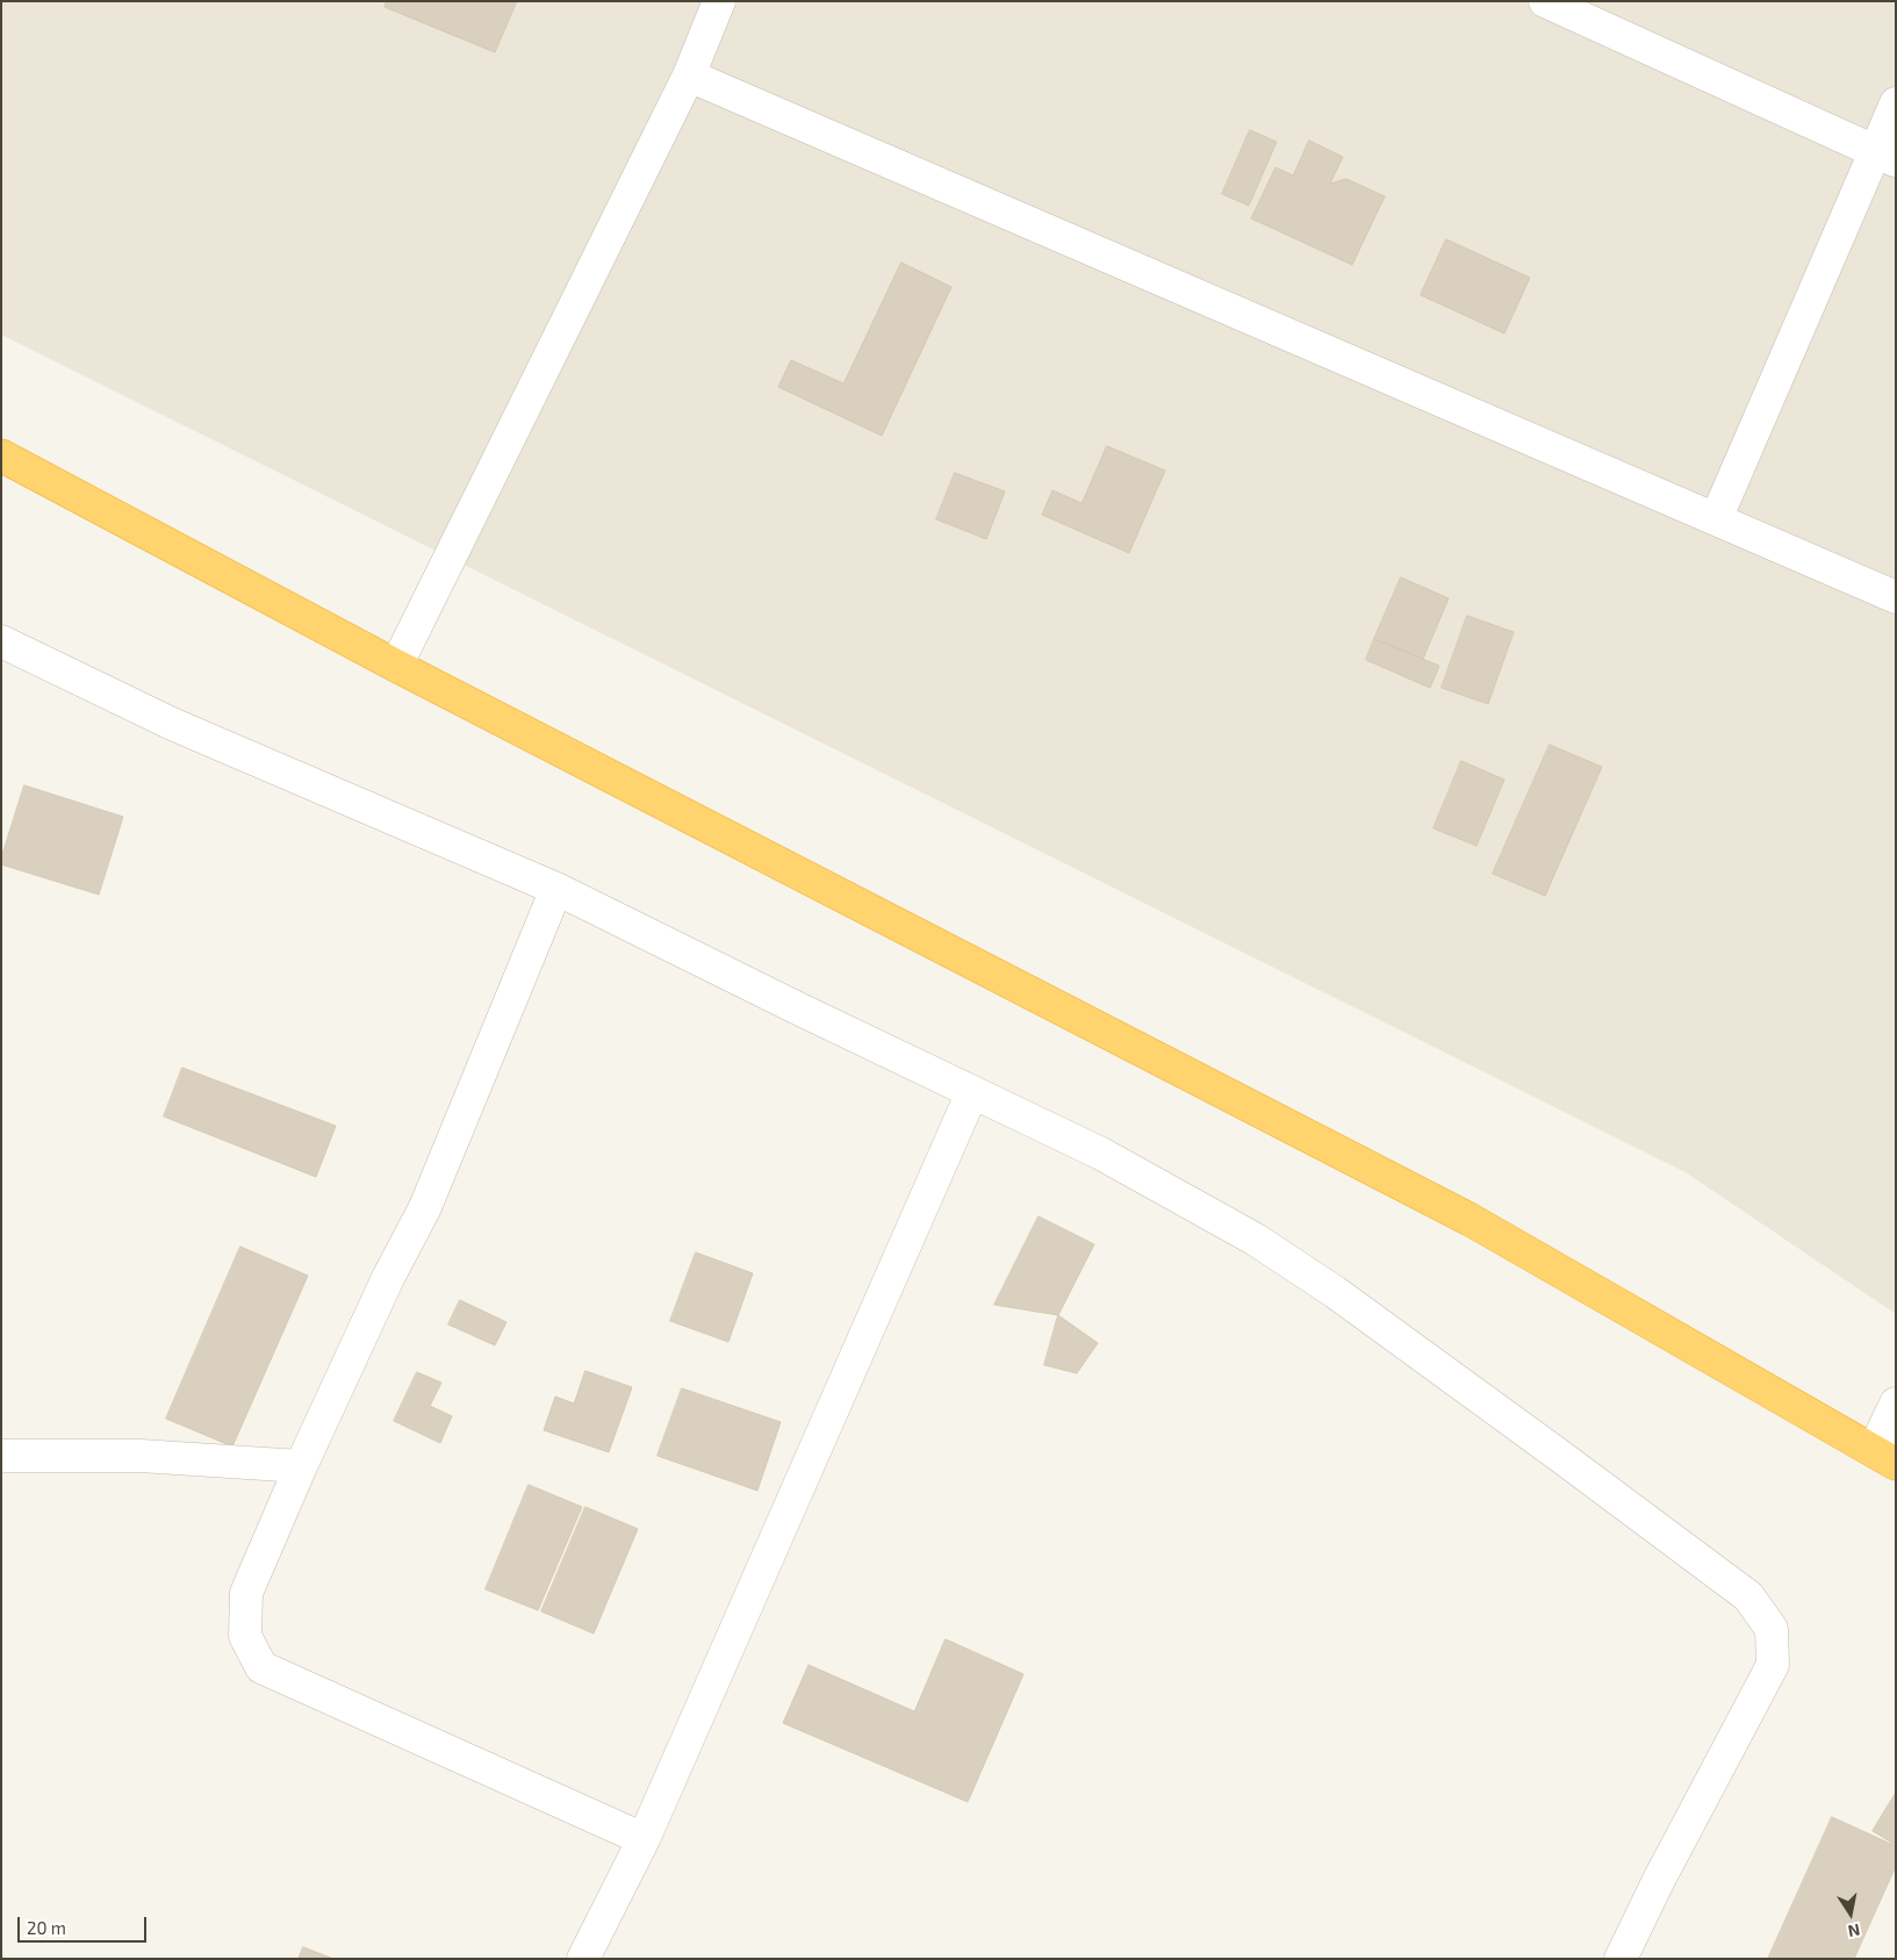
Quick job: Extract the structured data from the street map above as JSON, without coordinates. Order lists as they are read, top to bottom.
{
  "scale_bar": "20 m",
  "north": "bottom"
}
